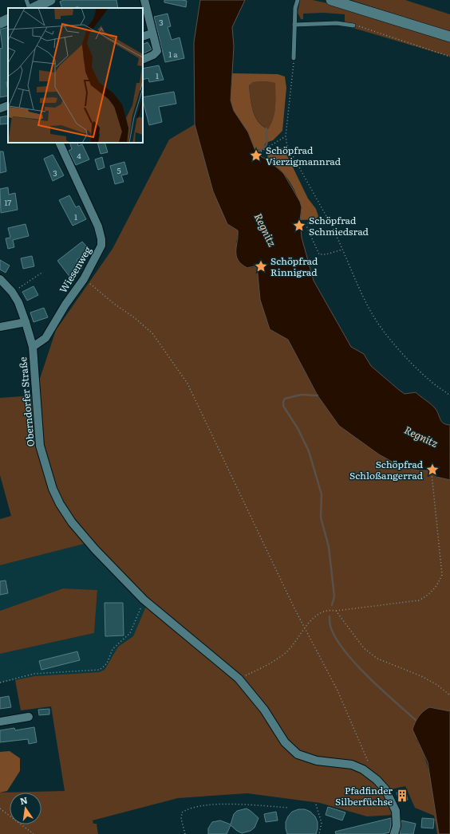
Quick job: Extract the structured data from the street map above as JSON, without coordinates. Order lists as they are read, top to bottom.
{
  "streets": {
    "street": ["Wiesenweg", "Oberndorfer Straße"]
  },
  "crossings": [
    ["Wiesenweg", "Oberndorfer Straße"]
  ],
  "water": ["Regnitz"],
  "places": {
    "place": [
      "Schöpfrad Vierzigmannrad",
      "Schöpfrad Schmiedsrad",
      "Schöpfrad Rinnigrad",
      "Schöpfrad Schloßangerrad"
    ],
    "building": ["Pfadfinder Silberfüchse"]
  },
  "house_numbers": [
    "3",
    "1 a",
    "1",
    "4",
    "5",
    "3",
    "17",
    "1"
  ],
  "north": "top"
}
